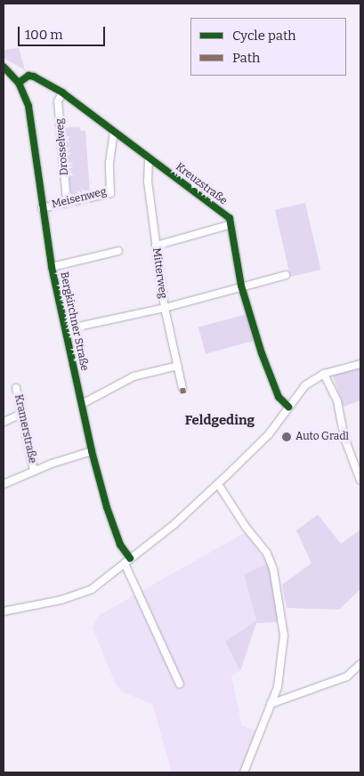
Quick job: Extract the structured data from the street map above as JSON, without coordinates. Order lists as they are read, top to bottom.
{
  "streets": {
    "street": [
      "Drosselweg",
      "Kreuzstraße",
      "Meisenweg",
      "Mitterweg",
      "Bergkirchner Straße",
      "Kramerstraße"
    ]
  },
  "crossings": [
    ["Drosselweg", "Kreuzstraße"],
    ["Drosselweg", "Meisenweg"],
    ["Kreuzstraße", "Meisenweg"],
    ["Kreuzstraße", "Mitterweg"],
    ["Kreuzstraße", "Bergkirchner Straße"],
    ["Meisenweg", "Bergkirchner Straße"]
  ],
  "districts": ["Feldgeding"],
  "places": ["Auto Gradl"],
  "legend": ["Cycle path", "Path"],
  "scale_bar": "100 m"
}
